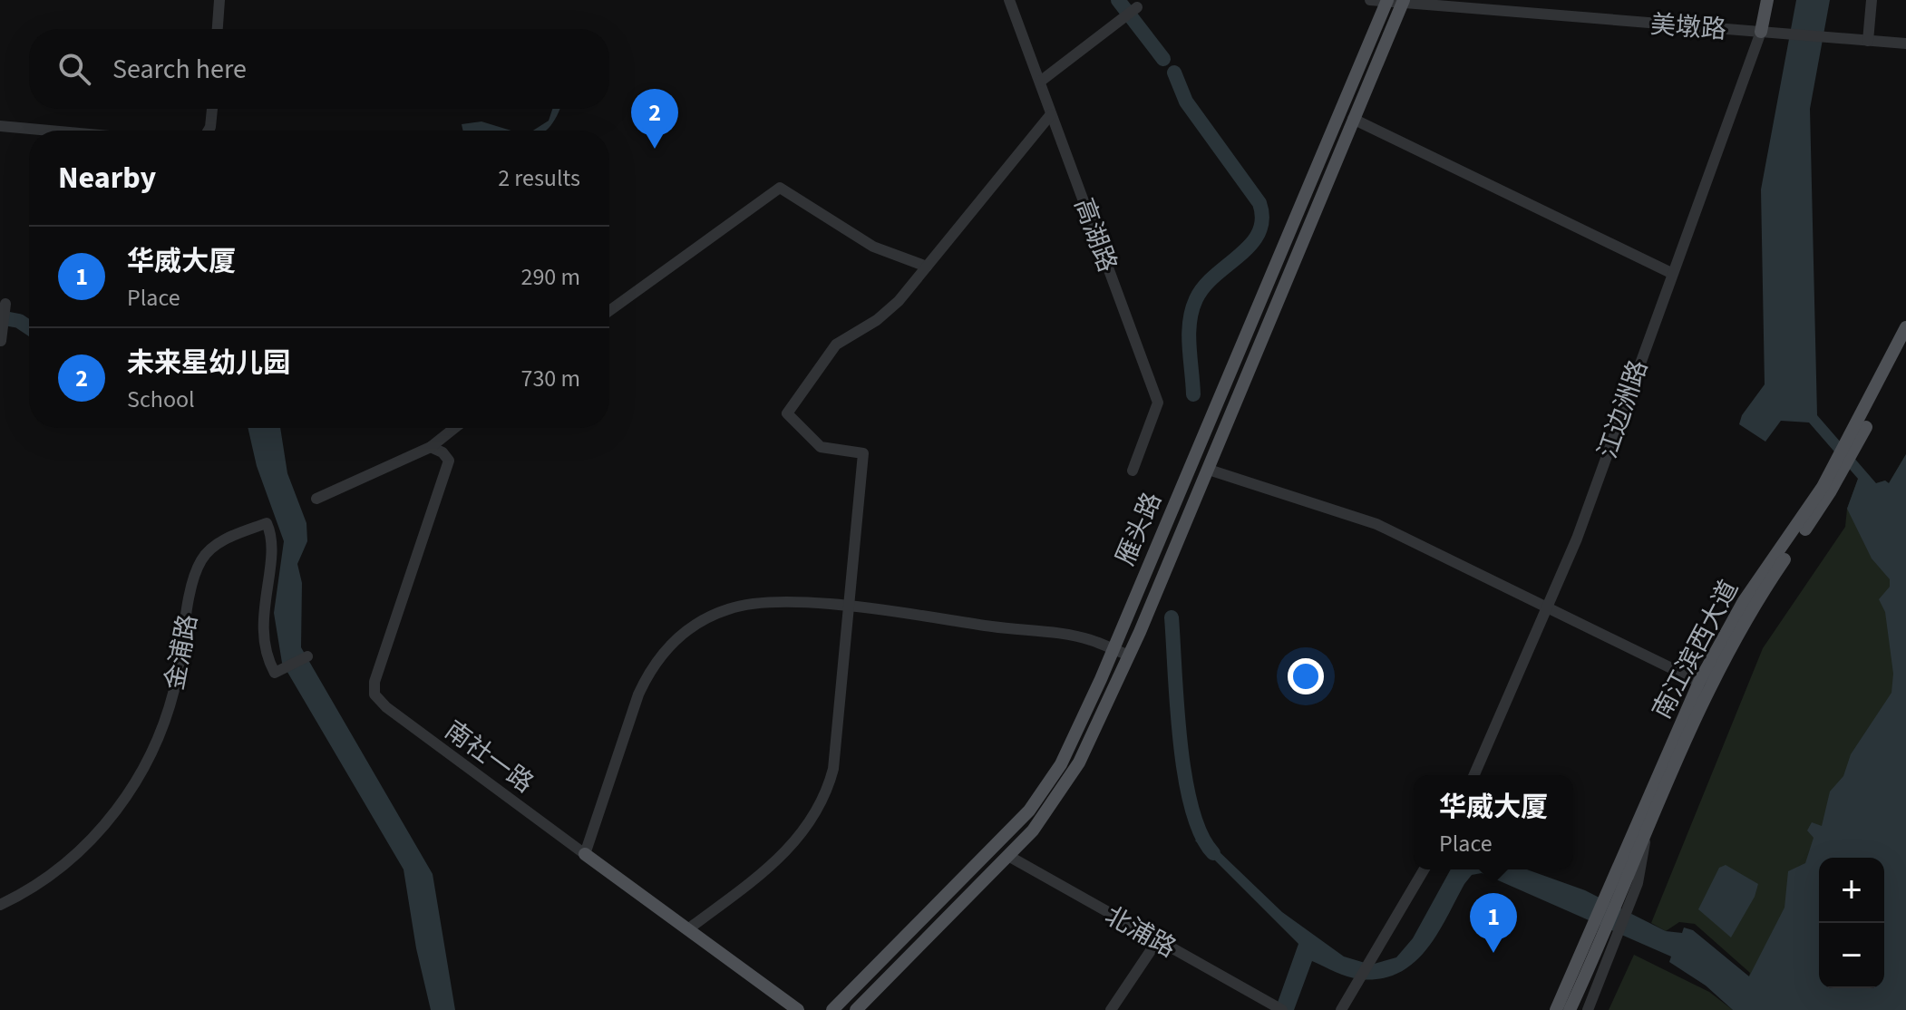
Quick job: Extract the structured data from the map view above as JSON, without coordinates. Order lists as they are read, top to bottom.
{
  "streets": {
    "main road": ["雁头路", "南江滨西大道", "南社一路"],
    "street": [
      "美墩路",
      "高湖路",
      "江边洲路",
      "金浦路",
      "北浦路"
    ]
  },
  "crossings": [
    ["美墩路", "江边洲路"],
    ["美墩路", "雁头路"],
    ["雁头路", "北浦路"]
  ],
  "page": {
    "search": "Search here",
    "pins": ["2", "1"],
    "heading": ["Nearby", "2 results"],
    "list": [
      {
        "mark": "1",
        "name": "华威大厦",
        "note": "Place",
        "value": "290 m"
      },
      {
        "mark": "2",
        "name": "未来星幼儿园",
        "note": "School",
        "value": "730 m"
      }
    ],
    "popup": ["华威大厦", "Place"],
    "map_buttons": ["+", "−"]
  }
}
